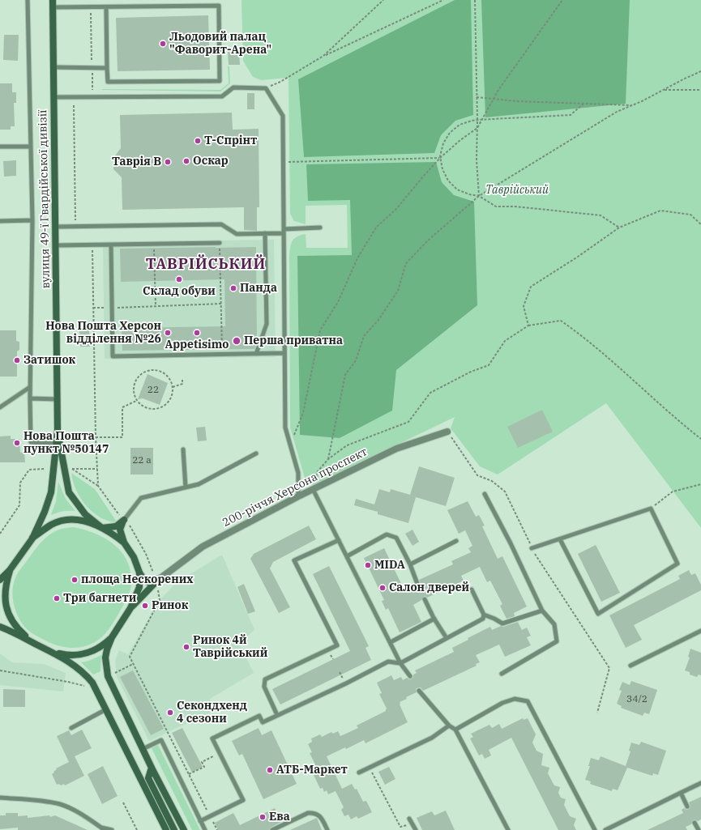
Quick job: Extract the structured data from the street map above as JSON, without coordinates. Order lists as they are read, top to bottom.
{
  "streets": {
    "street": ["вулиця 49-ї Гвардійської дивізії", "200-річчя Херсона проспект"]
  },
  "districts": ["ТАВРІЙСЬКИЙ"],
  "parks": ["Таврійський"],
  "places": [
    "Льодовий палац \"Фаворит-Арена\"",
    "Т-Спрінт",
    "Оскар",
    "Таврія В",
    "Склад обуви",
    "Панда",
    "Нова Пошта Херсон відділення №26",
    "Appetisimo",
    "Перша приватна",
    "Затишок",
    "Нова Пошта пункт №50147",
    "MIDA",
    "площа Нескорених",
    "Салон дверей",
    "Три багнети",
    "Ринок",
    "Ринок 4й Таврійський",
    "Секондхенд 4 сезони",
    "АТБ-Маркет",
    "Ева"
  ],
  "house_numbers": ["22", "22 а", "34/2"]
}
